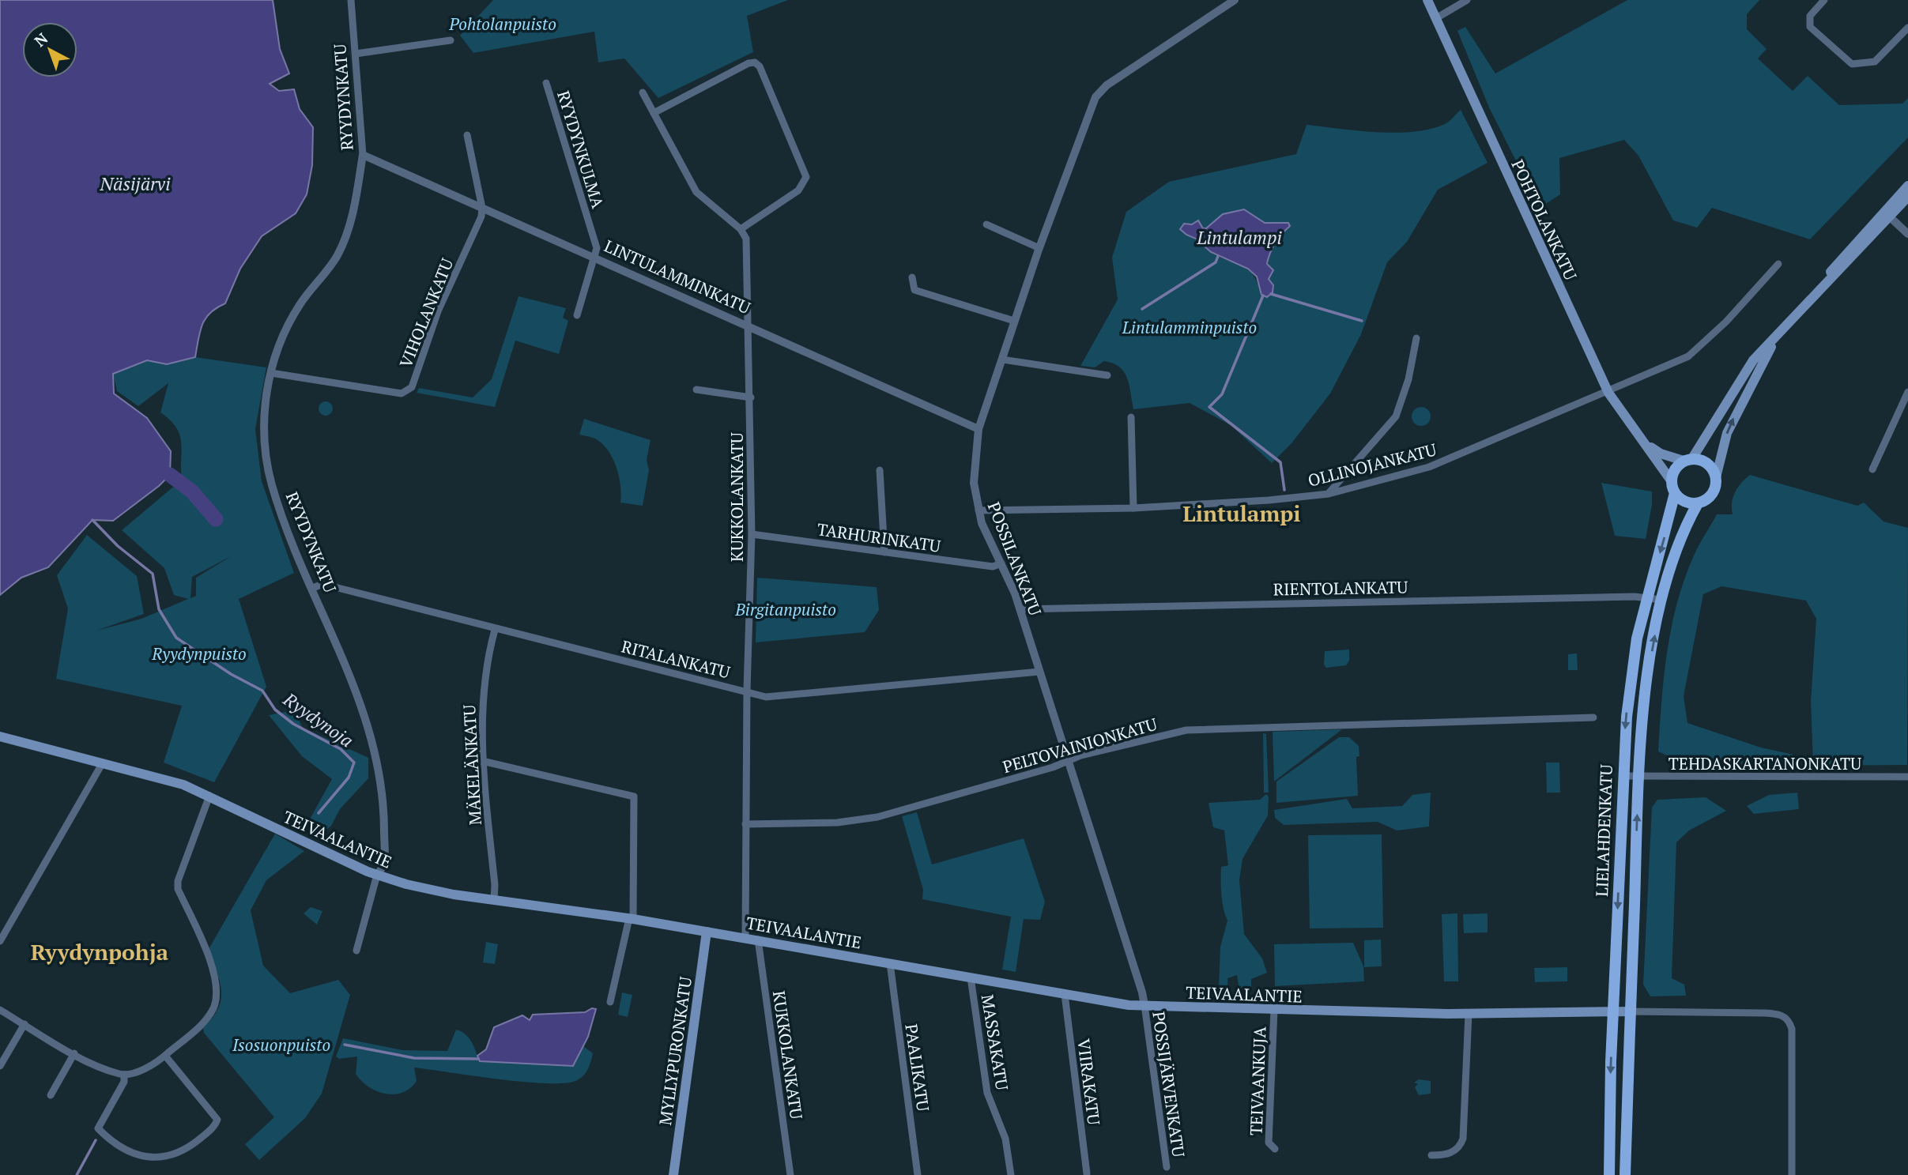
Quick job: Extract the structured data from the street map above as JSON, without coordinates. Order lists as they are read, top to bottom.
{
  "streets": {
    "main road": [
      "POHTOLANKATU",
      "LIELAHDENKATU",
      "TEIVAALANTIE",
      "MYLLYPURONKATU"
    ],
    "street": [
      "RYYDYNKATU",
      "RYYDYNKULMA",
      "LINTULAMMINKATU",
      "VIHOLANKATU",
      "OLLINOJANKATU",
      "KUKKOLANKATU",
      "TARHURINKATU",
      "POSSILANKATU",
      "RIENTOLANKATU",
      "RITALANKATU",
      "PELTOVAINIONKATU",
      "TEHDASKARTANONKATU",
      "MÄKELÄNKATU",
      "MASSAKATU",
      "PAALIKATU",
      "TEIVAANKUJA",
      "VIIRAKATU",
      "POSSIJÄRVENKATU"
    ]
  },
  "crossings": [
    ["RYYDYNKATU", "LINTULAMMINKATU"],
    ["RYYDYNKATU", "VIHOLANKATU"],
    ["RYYDYNKATU", "RITALANKATU"],
    ["RYYDYNKATU", "TEIVAALANTIE"],
    ["RYYDYNKULMA", "LINTULAMMINKATU"],
    ["POHTOLANKATU", "OLLINOJANKATU"],
    ["POHTOLANKATU", "LIELAHDENKATU"],
    ["LINTULAMMINKATU", "VIHOLANKATU"],
    ["LINTULAMMINKATU", "KUKKOLANKATU"],
    ["LINTULAMMINKATU", "POSSILANKATU"],
    ["OLLINOJANKATU", "POSSILANKATU"],
    ["KUKKOLANKATU", "TARHURINKATU"],
    ["KUKKOLANKATU", "RITALANKATU"],
    ["KUKKOLANKATU", "PELTOVAINIONKATU"],
    ["KUKKOLANKATU", "TEIVAALANTIE"],
    ["TARHURINKATU", "POSSILANKATU"],
    ["POSSILANKATU", "RIENTOLANKATU"],
    ["POSSILANKATU", "RITALANKATU"],
    ["POSSILANKATU", "PELTOVAINIONKATU"],
    ["POSSILANKATU", "TEIVAALANTIE"],
    ["POSSILANKATU", "POSSIJÄRVENKATU"],
    ["RIENTOLANKATU", "LIELAHDENKATU"],
    ["RITALANKATU", "MÄKELÄNKATU"],
    ["TEHDASKARTANONKATU", "LIELAHDENKATU"],
    ["MÄKELÄNKATU", "TEIVAALANTIE"],
    ["LIELAHDENKATU", "TEIVAALANTIE"],
    ["TEIVAALANTIE", "MASSAKATU"],
    ["TEIVAALANTIE", "MYLLYPURONKATU"],
    ["TEIVAALANTIE", "PAALIKATU"],
    ["TEIVAALANTIE", "TEIVAANKUJA"],
    ["TEIVAALANTIE", "VIIRAKATU"],
    ["TEIVAALANTIE", "POSSIJÄRVENKATU"]
  ],
  "districts": ["Lintulampi", "Ryydynpohja"],
  "water": ["Näsijärvi", "Lintulampi", "Ryydynoja"],
  "parks": [
    "Pohtolanpuisto",
    "Lintulamminpuisto",
    "Birgitanpuisto",
    "Ryydynpuisto",
    "Isosuonpuisto"
  ],
  "north": "top left"
}
